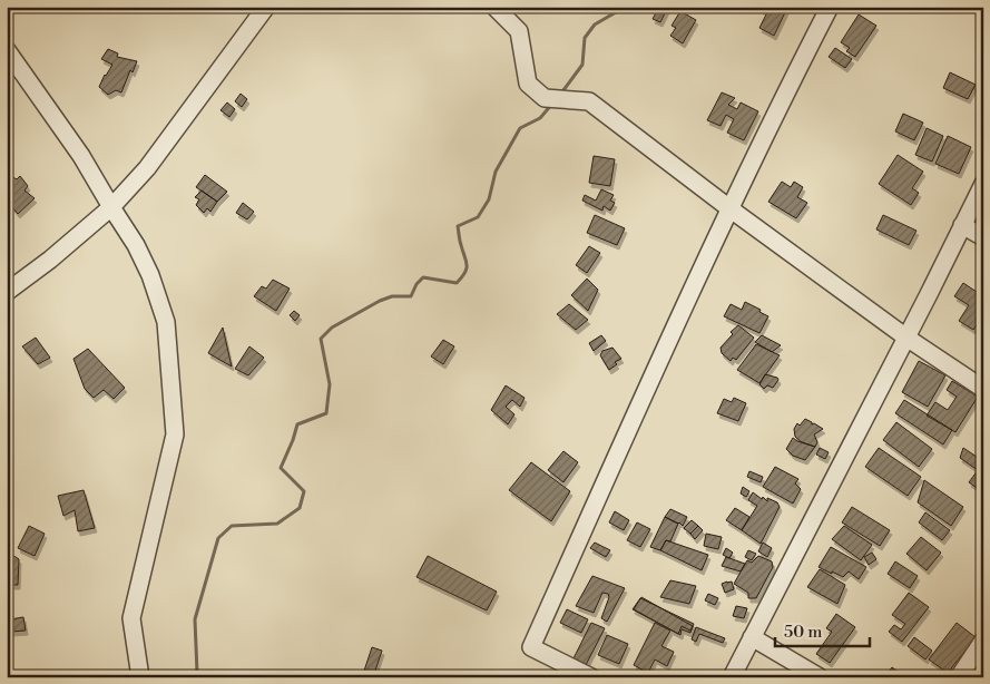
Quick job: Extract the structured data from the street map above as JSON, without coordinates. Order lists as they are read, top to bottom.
{
  "scale_bar": "50 m"
}
